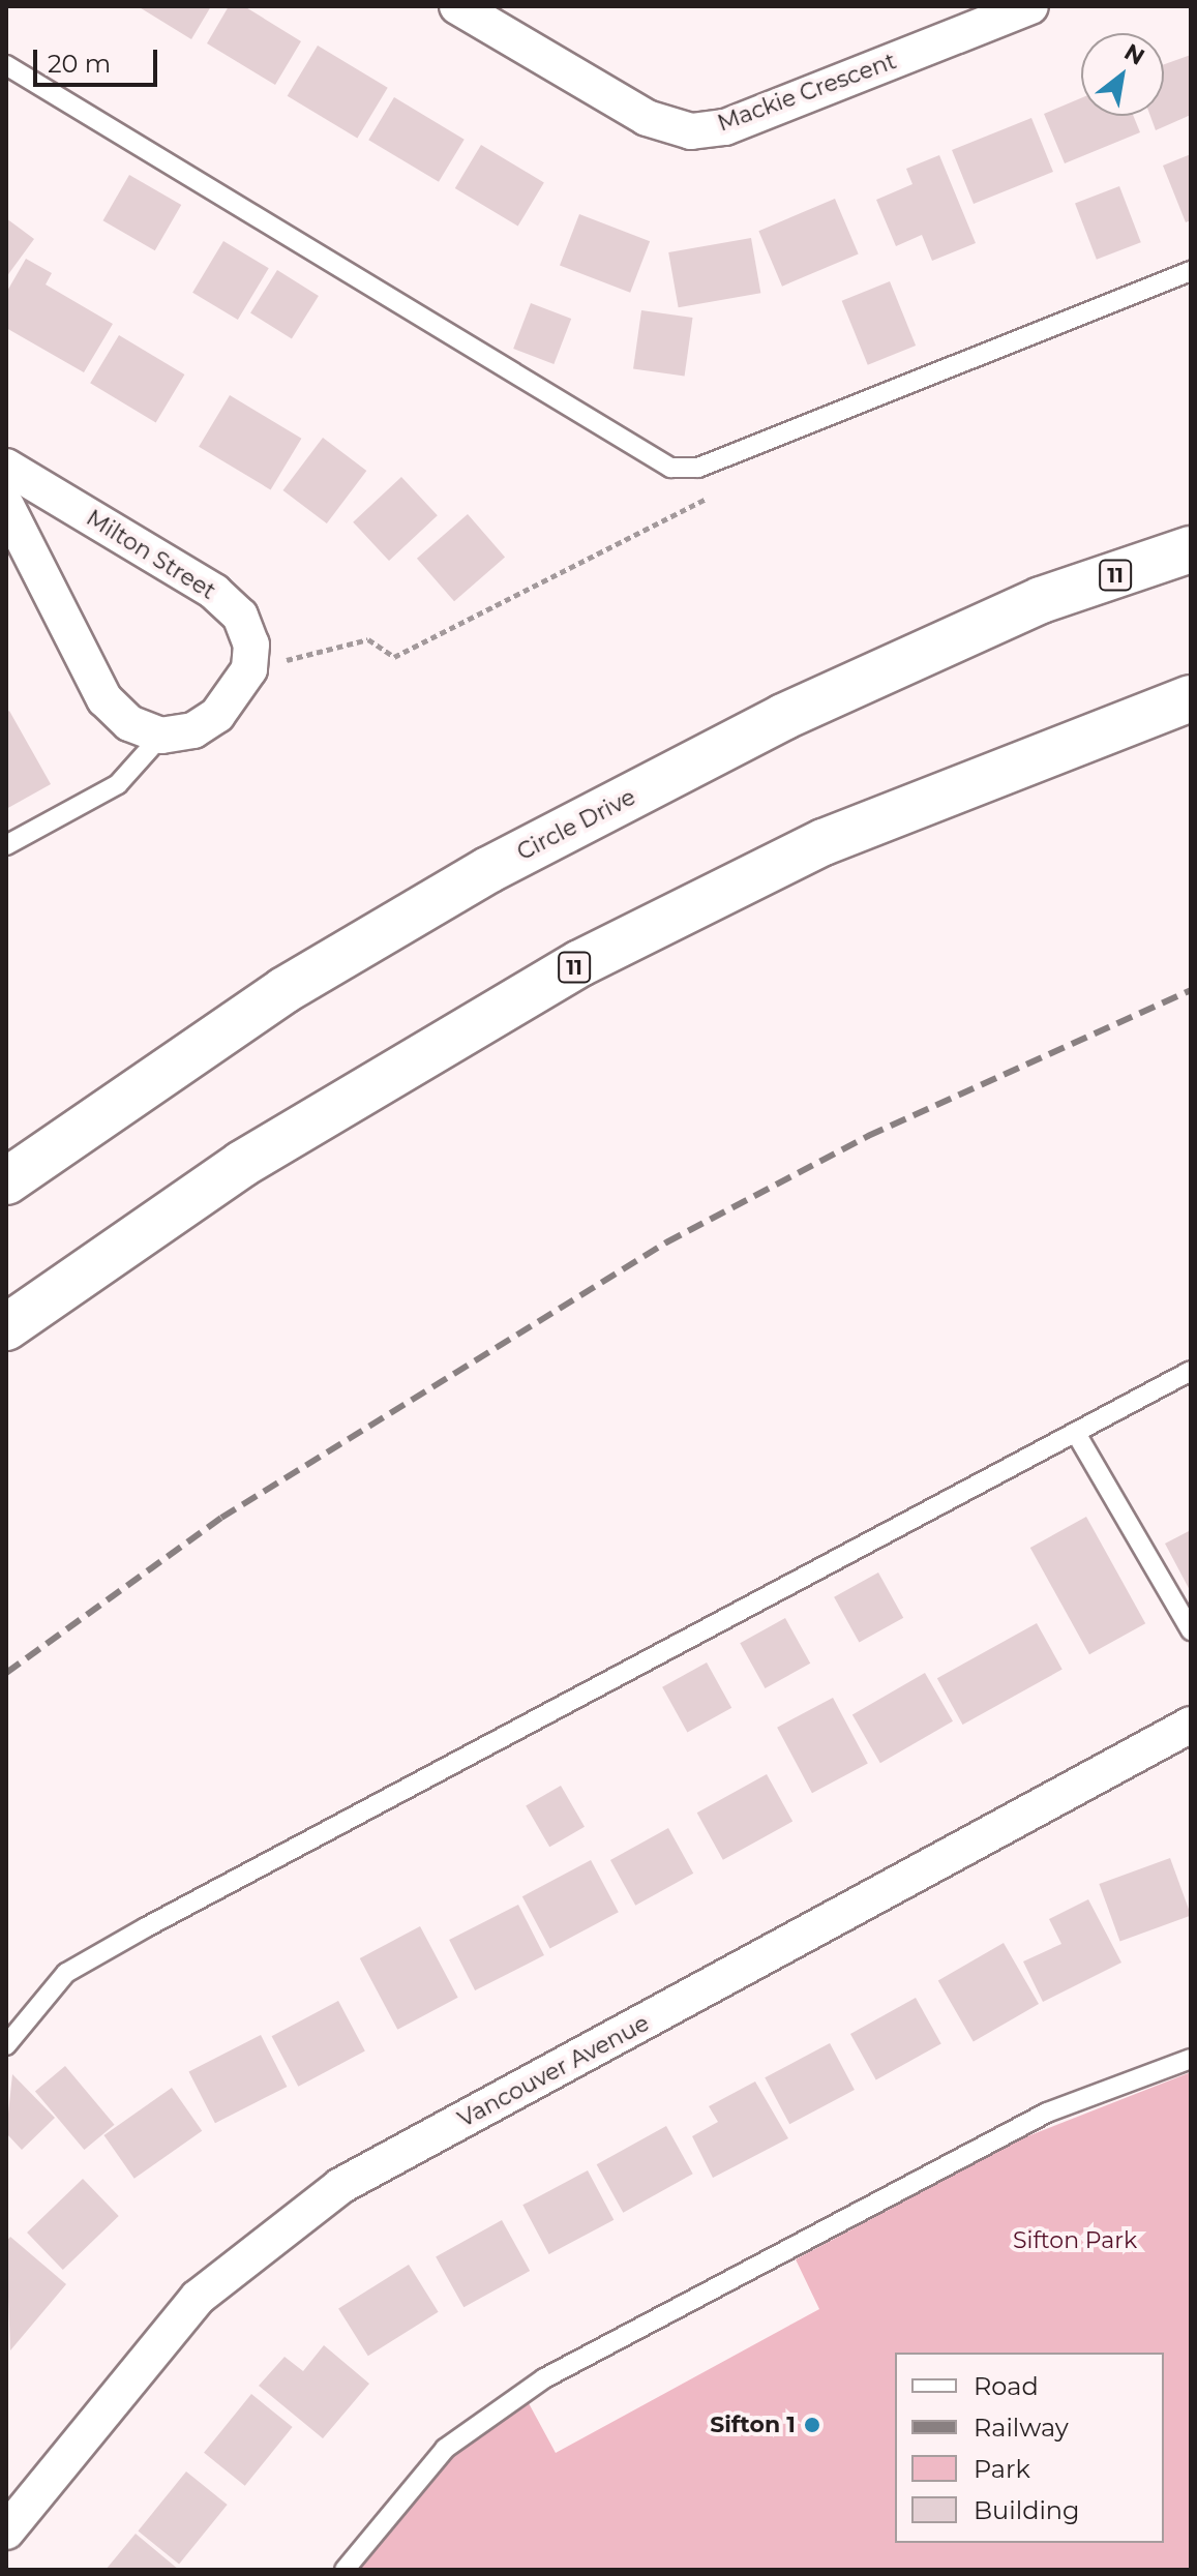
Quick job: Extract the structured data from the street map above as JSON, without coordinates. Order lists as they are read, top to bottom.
{
  "streets": {
    "highway": ["11", "Circle Drive"],
    "street": ["Mackie Crescent", "Milton Street", "Vancouver Avenue"]
  },
  "parks": ["Sifton Park"],
  "places": ["Sifton 1"],
  "legend": [
    "Road",
    "Railway",
    "Park",
    "Building"
  ],
  "scale_bar": "20 m",
  "north": "top right"
}
